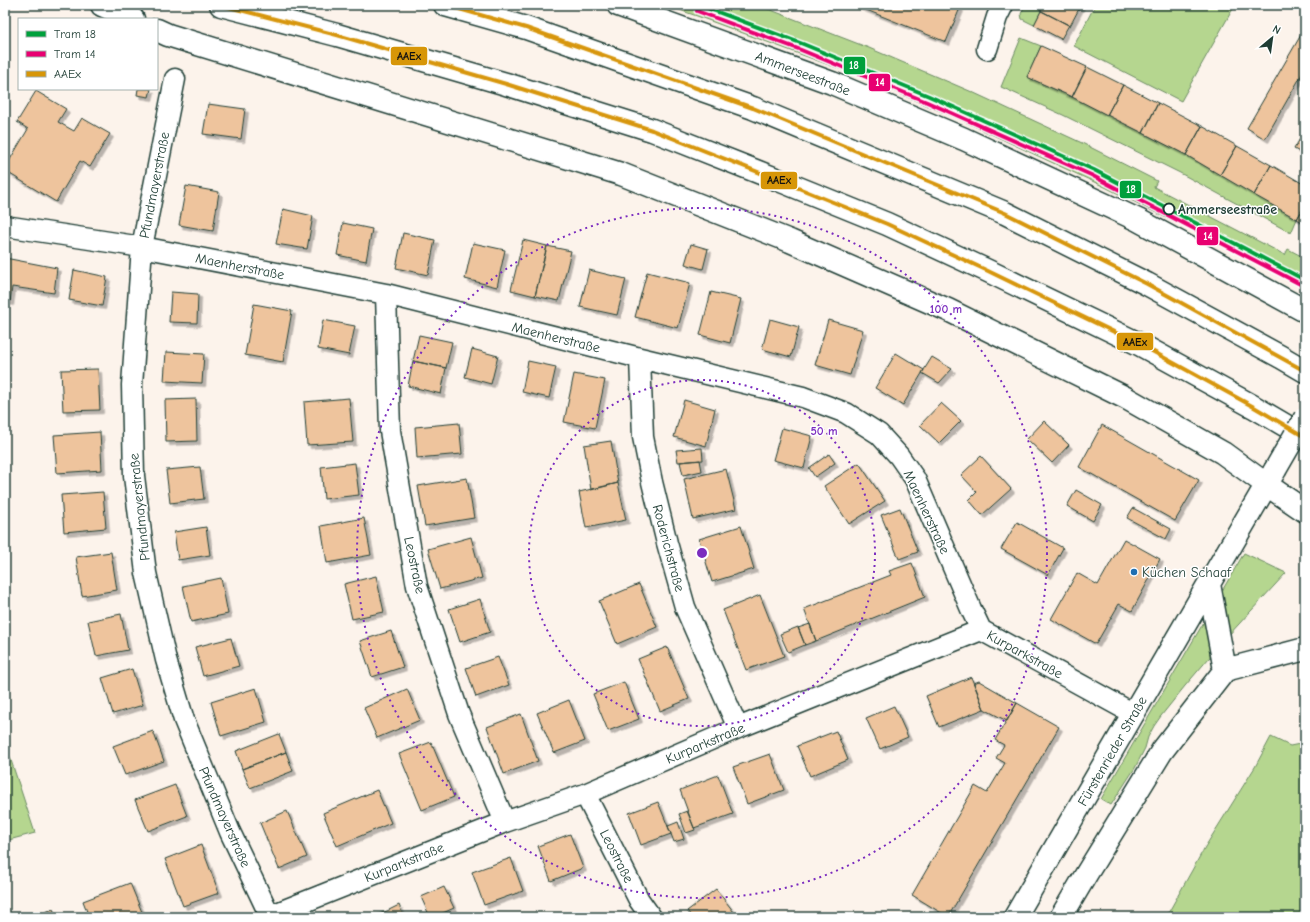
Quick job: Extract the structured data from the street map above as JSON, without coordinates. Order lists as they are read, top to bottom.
{
  "streets": {
    "main road": ["Ammerseestraße", "Fürstenrieder Straße"],
    "street": [
      "Pfundmayerstraße",
      "Maenherstraße",
      "Roderichstraße",
      "Leostraße",
      "Kurparkstraße"
    ]
  },
  "crossings": [
    ["Pfundmayerstraße", "Maenherstraße"],
    ["Pfundmayerstraße", "Kurparkstraße"],
    ["Maenherstraße", "Roderichstraße"],
    ["Maenherstraße", "Leostraße"],
    ["Maenherstraße", "Kurparkstraße"],
    ["Roderichstraße", "Kurparkstraße"],
    ["Leostraße", "Kurparkstraße"],
    ["Kurparkstraße", "Fürstenrieder Straße"]
  ],
  "places": ["Ammerseestraße", "Küchen Schaaf"],
  "lines": ["tram line 18", "transit line AAEx", "tram line 14"],
  "legend": ["Tram 18", "Tram 14", "AAEx"],
  "north": "top right",
  "rings": ["100 m", "50 m"]
}
